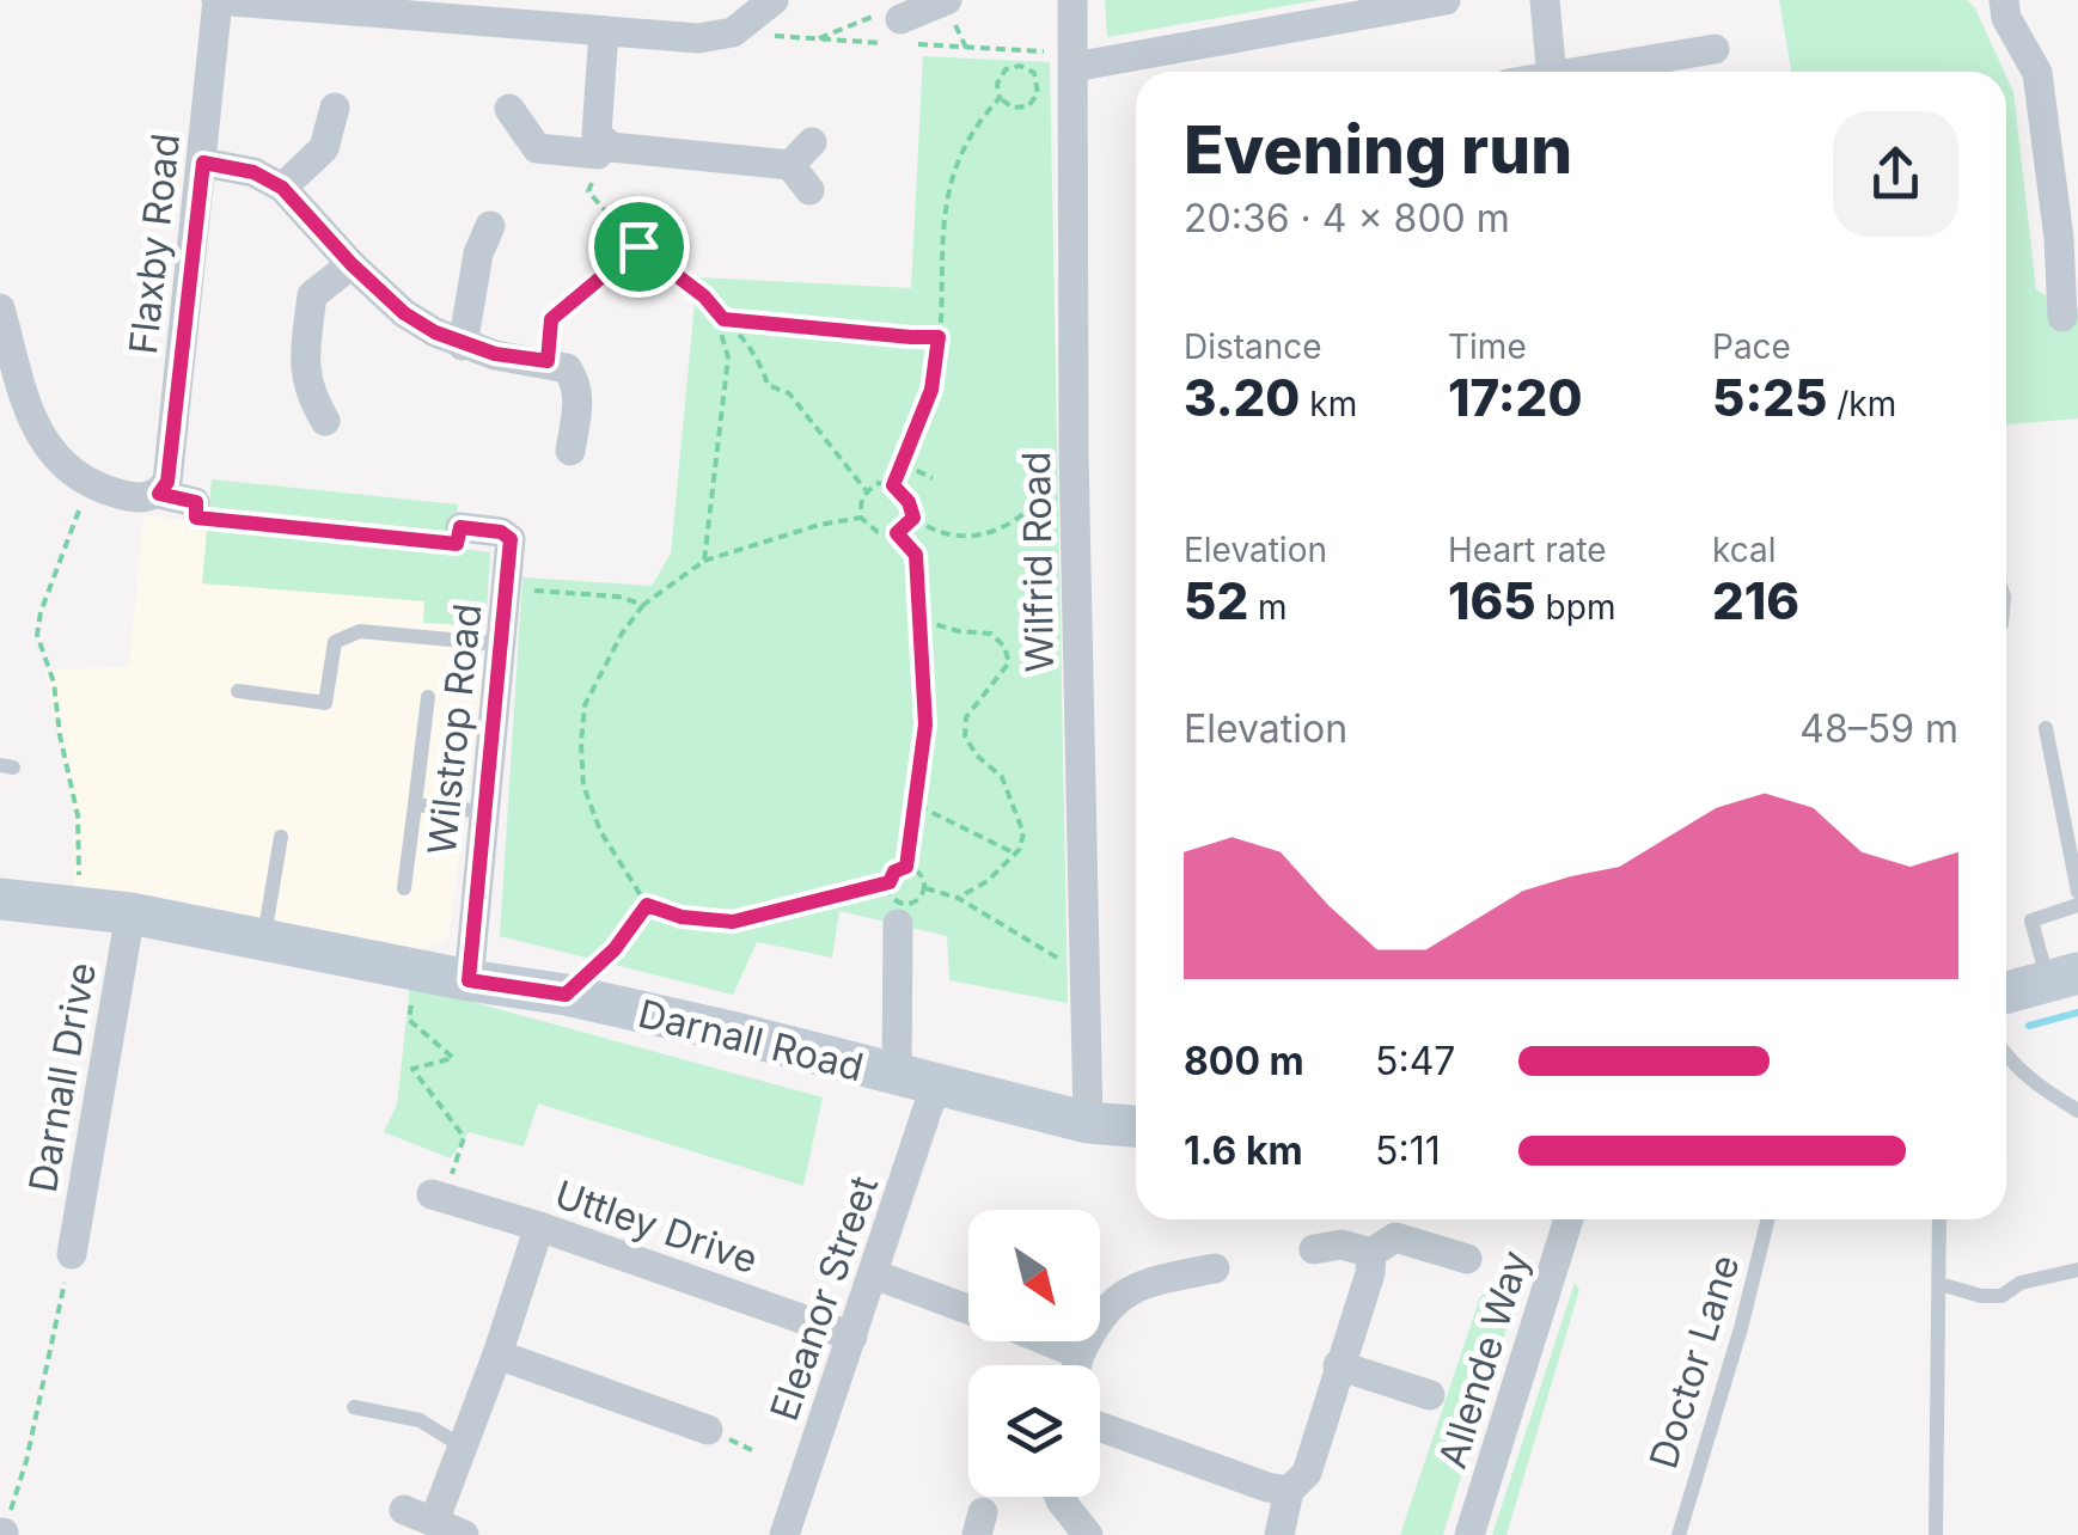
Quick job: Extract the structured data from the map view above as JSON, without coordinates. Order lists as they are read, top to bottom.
{
  "streets": {
    "main road": ["Darnall Road"],
    "street": [
      "Flaxby Road",
      "Wilfrid Road",
      "Wilstrop Road",
      "Darnall Drive",
      "Uttley Drive",
      "Eleanor Street",
      "Allende Way"
    ],
    "lane": ["Doctor Lane"]
  },
  "crossings": [
    ["Wilfrid Road", "Darnall Road"],
    ["Wilstrop Road", "Darnall Road"],
    ["Darnall Road", "Darnall Drive"],
    ["Darnall Road", "Eleanor Street"],
    ["Uttley Drive", "Eleanor Street"]
  ],
  "north": "bottom right",
  "page": {
    "heading": ["Evening run", "20:36 · 4 × 800 m"],
    "stats": [
      ["Distance", "3.20 km"],
      ["Time", "17:20"],
      ["Pace", "5:25 /km"],
      ["Elevation", "52 m"],
      ["Heart rate", "165 bpm"],
      ["kcal", "216"]
    ],
    "chart": ["Elevation", "48–59 m"],
    "list": [
      {
        "name": "800 m",
        "note": "5:47"
      },
      {
        "name": "1.6 km",
        "note": "5:11"
      }
    ]
  }
}
